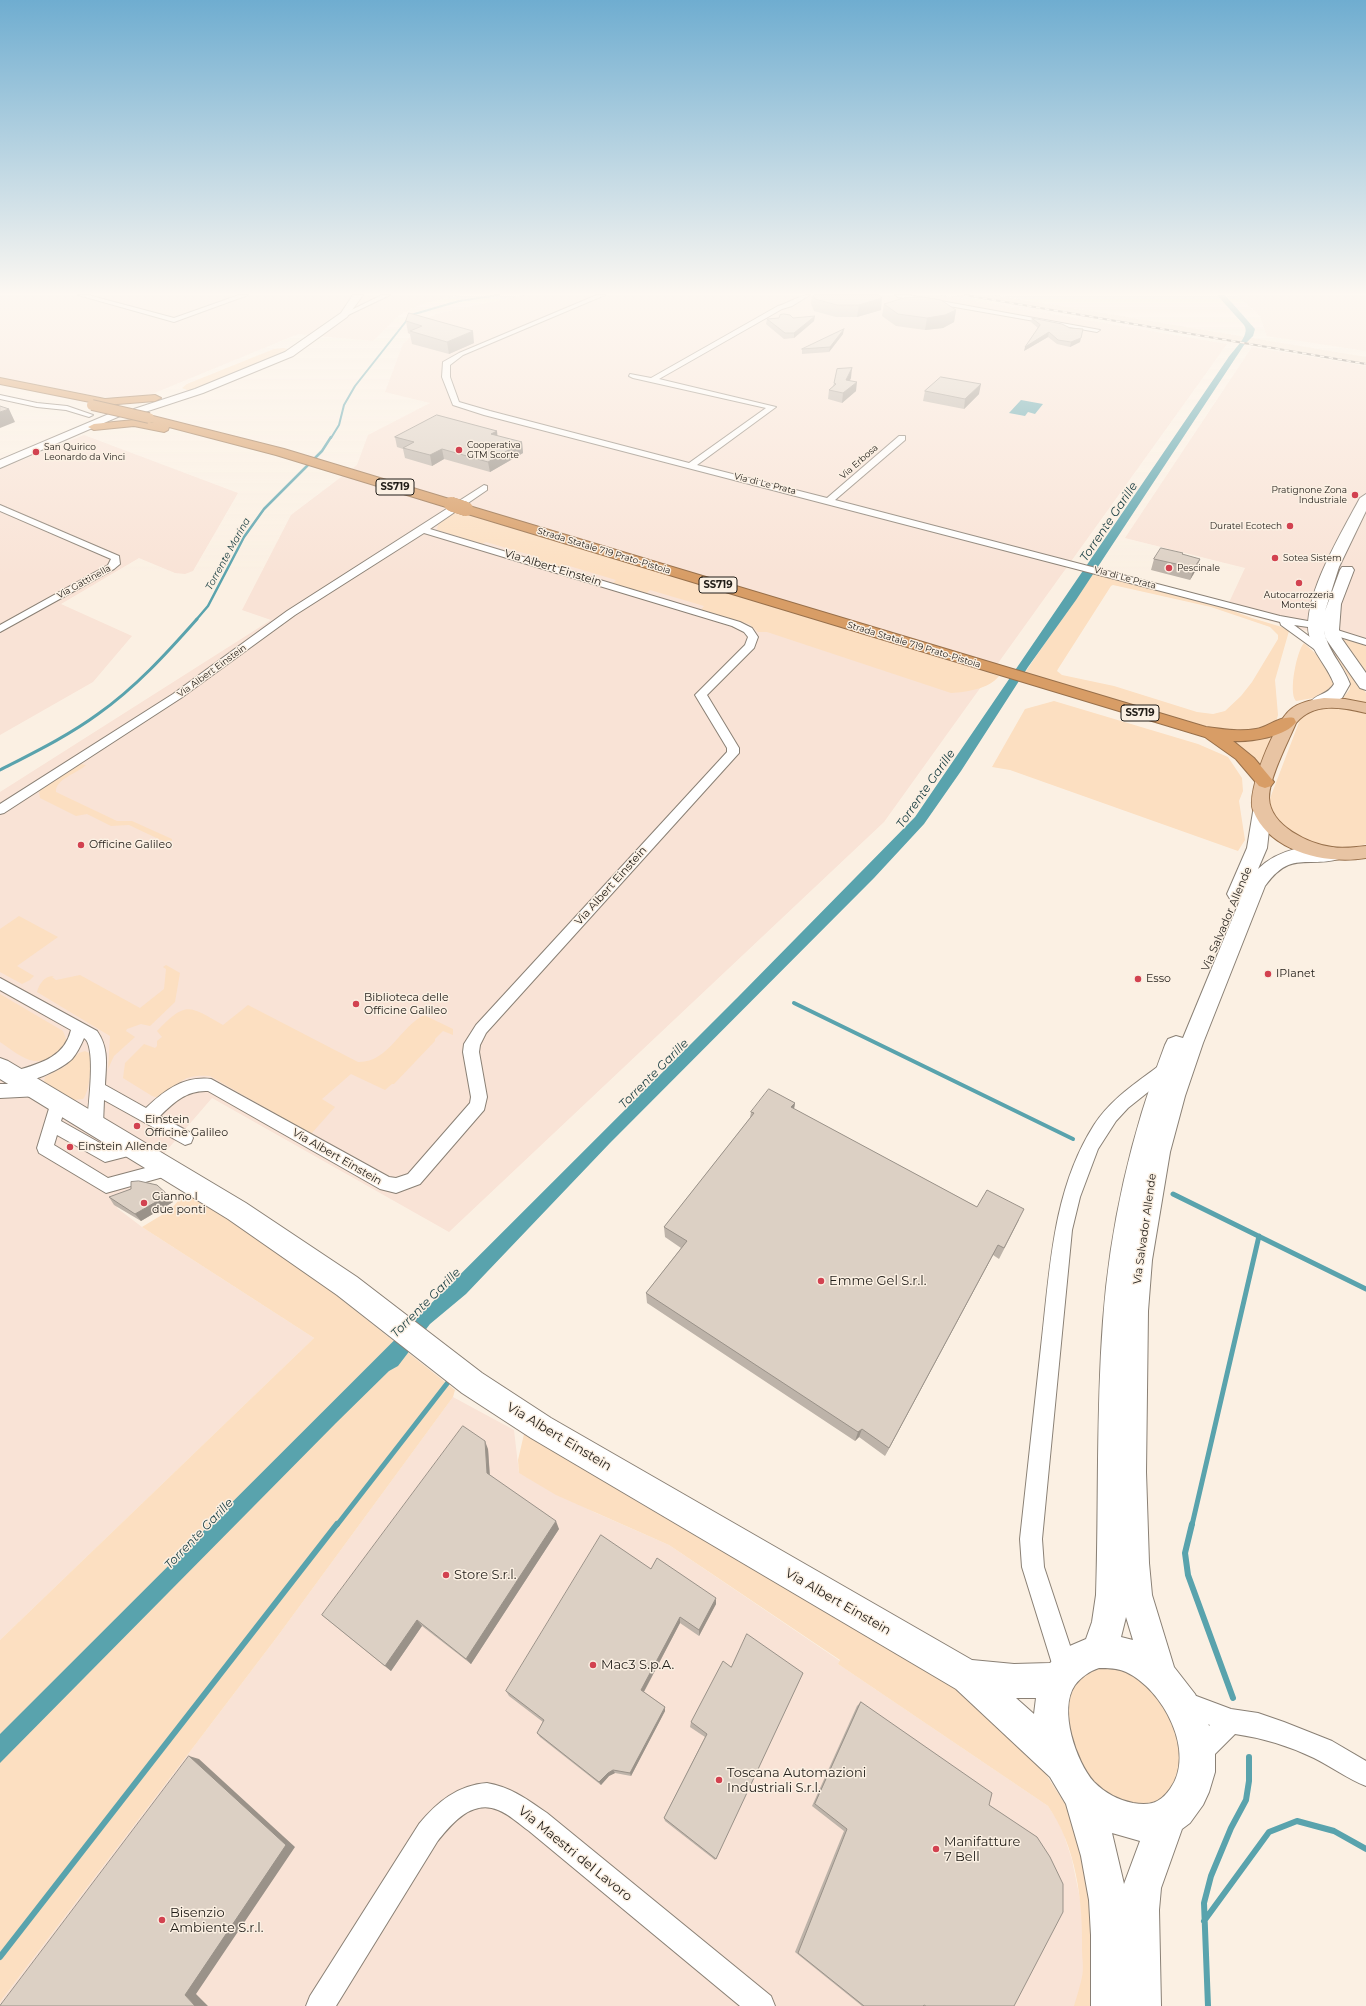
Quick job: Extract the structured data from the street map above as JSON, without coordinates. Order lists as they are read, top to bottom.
{
  "streets": {
    "highway": ["SS719", "Strada Statale 719 Prato-Pistoia"],
    "main road": ["Via Albert Einstein", "Via Salvador Allende"],
    "street": [
      "Via Erbosa",
      "Via di Le Prata",
      "Via Gattinella",
      "Via Maestri del Lavoro"
    ]
  },
  "crossings": [
    ["Via Erbosa", "Via di Le Prata"],
    ["Via di Le Prata", "Via Salvador Allende"],
    ["SS719", "Strada Statale 719 Prato-Pistoia"],
    ["SS719", "Via Salvador Allende"],
    ["Via Albert Einstein", "Via Salvador Allende"]
  ],
  "water": ["Torrente Garille", "Torrente Marina"],
  "places": [
    "Cooperativa GTM Scorte",
    "San Quirico Leonardo da Vinci",
    "Pratignone Zona Industriale",
    "Duratel Ecotech",
    "Sotea Sistem",
    "Pescinale",
    "Autocarrozzeria Montesi",
    "Officine Galileo",
    "IPlanet",
    "Esso",
    "Biblioteca delle Officine Galileo",
    "Einstein Officine Galileo",
    "Einstein Allende",
    "Gianno I due ponti",
    "Emme Gel S.r.l.",
    "Store S.r.l.",
    "Mac3 S.p.A.",
    "Toscana Automazioni Industriali S.r.l.",
    "Manifatture 7 Bell",
    "Bisenzio Ambiente S.r.l."
  ]
}
